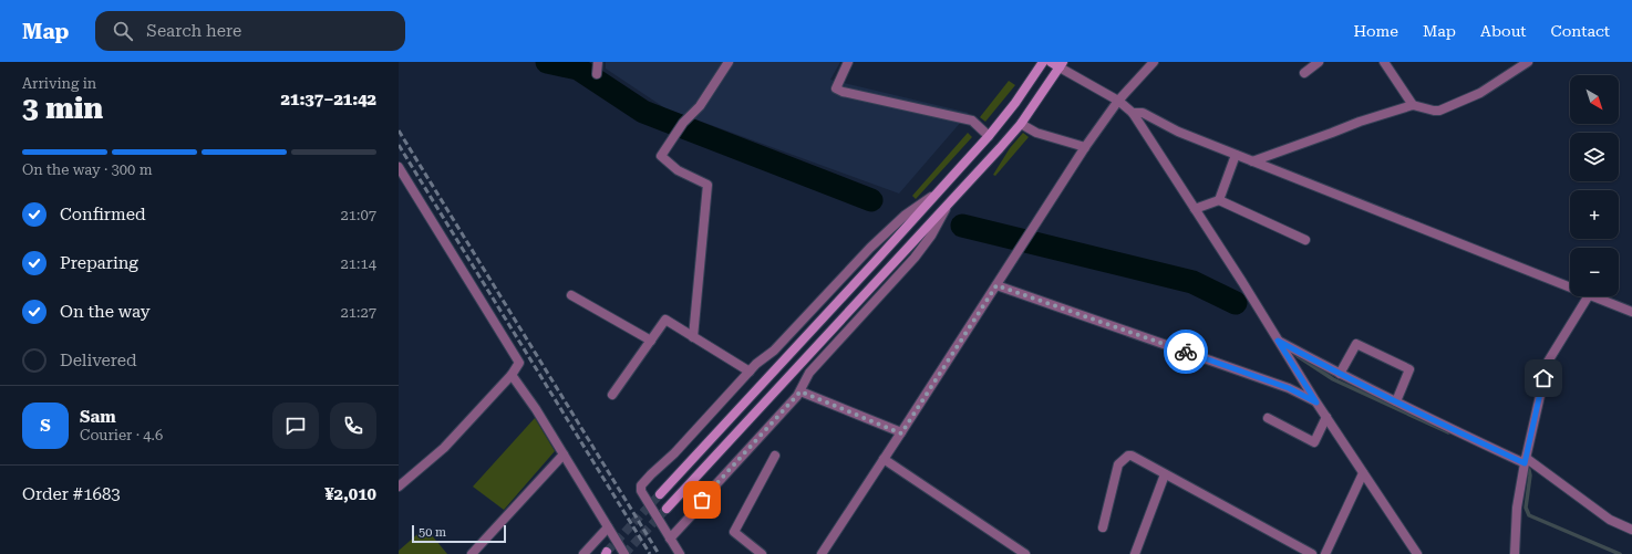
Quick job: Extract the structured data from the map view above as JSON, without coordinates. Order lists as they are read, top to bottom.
{
  "scale_bar": "50 m",
  "north": "bottom right",
  "page": {
    "header": "Map",
    "search": "Search here",
    "nav": [
      "Home",
      "Map",
      "About",
      "Contact"
    ],
    "heading": ["3 min", "Arriving in", "21:37–21:42"],
    "panel": [
      "Sam",
      "Courier · 4.6",
      "Order #1683",
      "¥2,010"
    ],
    "map_buttons": ["+", "−"],
    "bar": "On the way · 300 m",
    "list": [
      ["Confirmed", "21:07"],
      ["Preparing", "21:14"],
      ["On the way", "21:27"],
      "Delivered"
    ],
    "round": "S",
    "scale": "50 m"
  }
}
